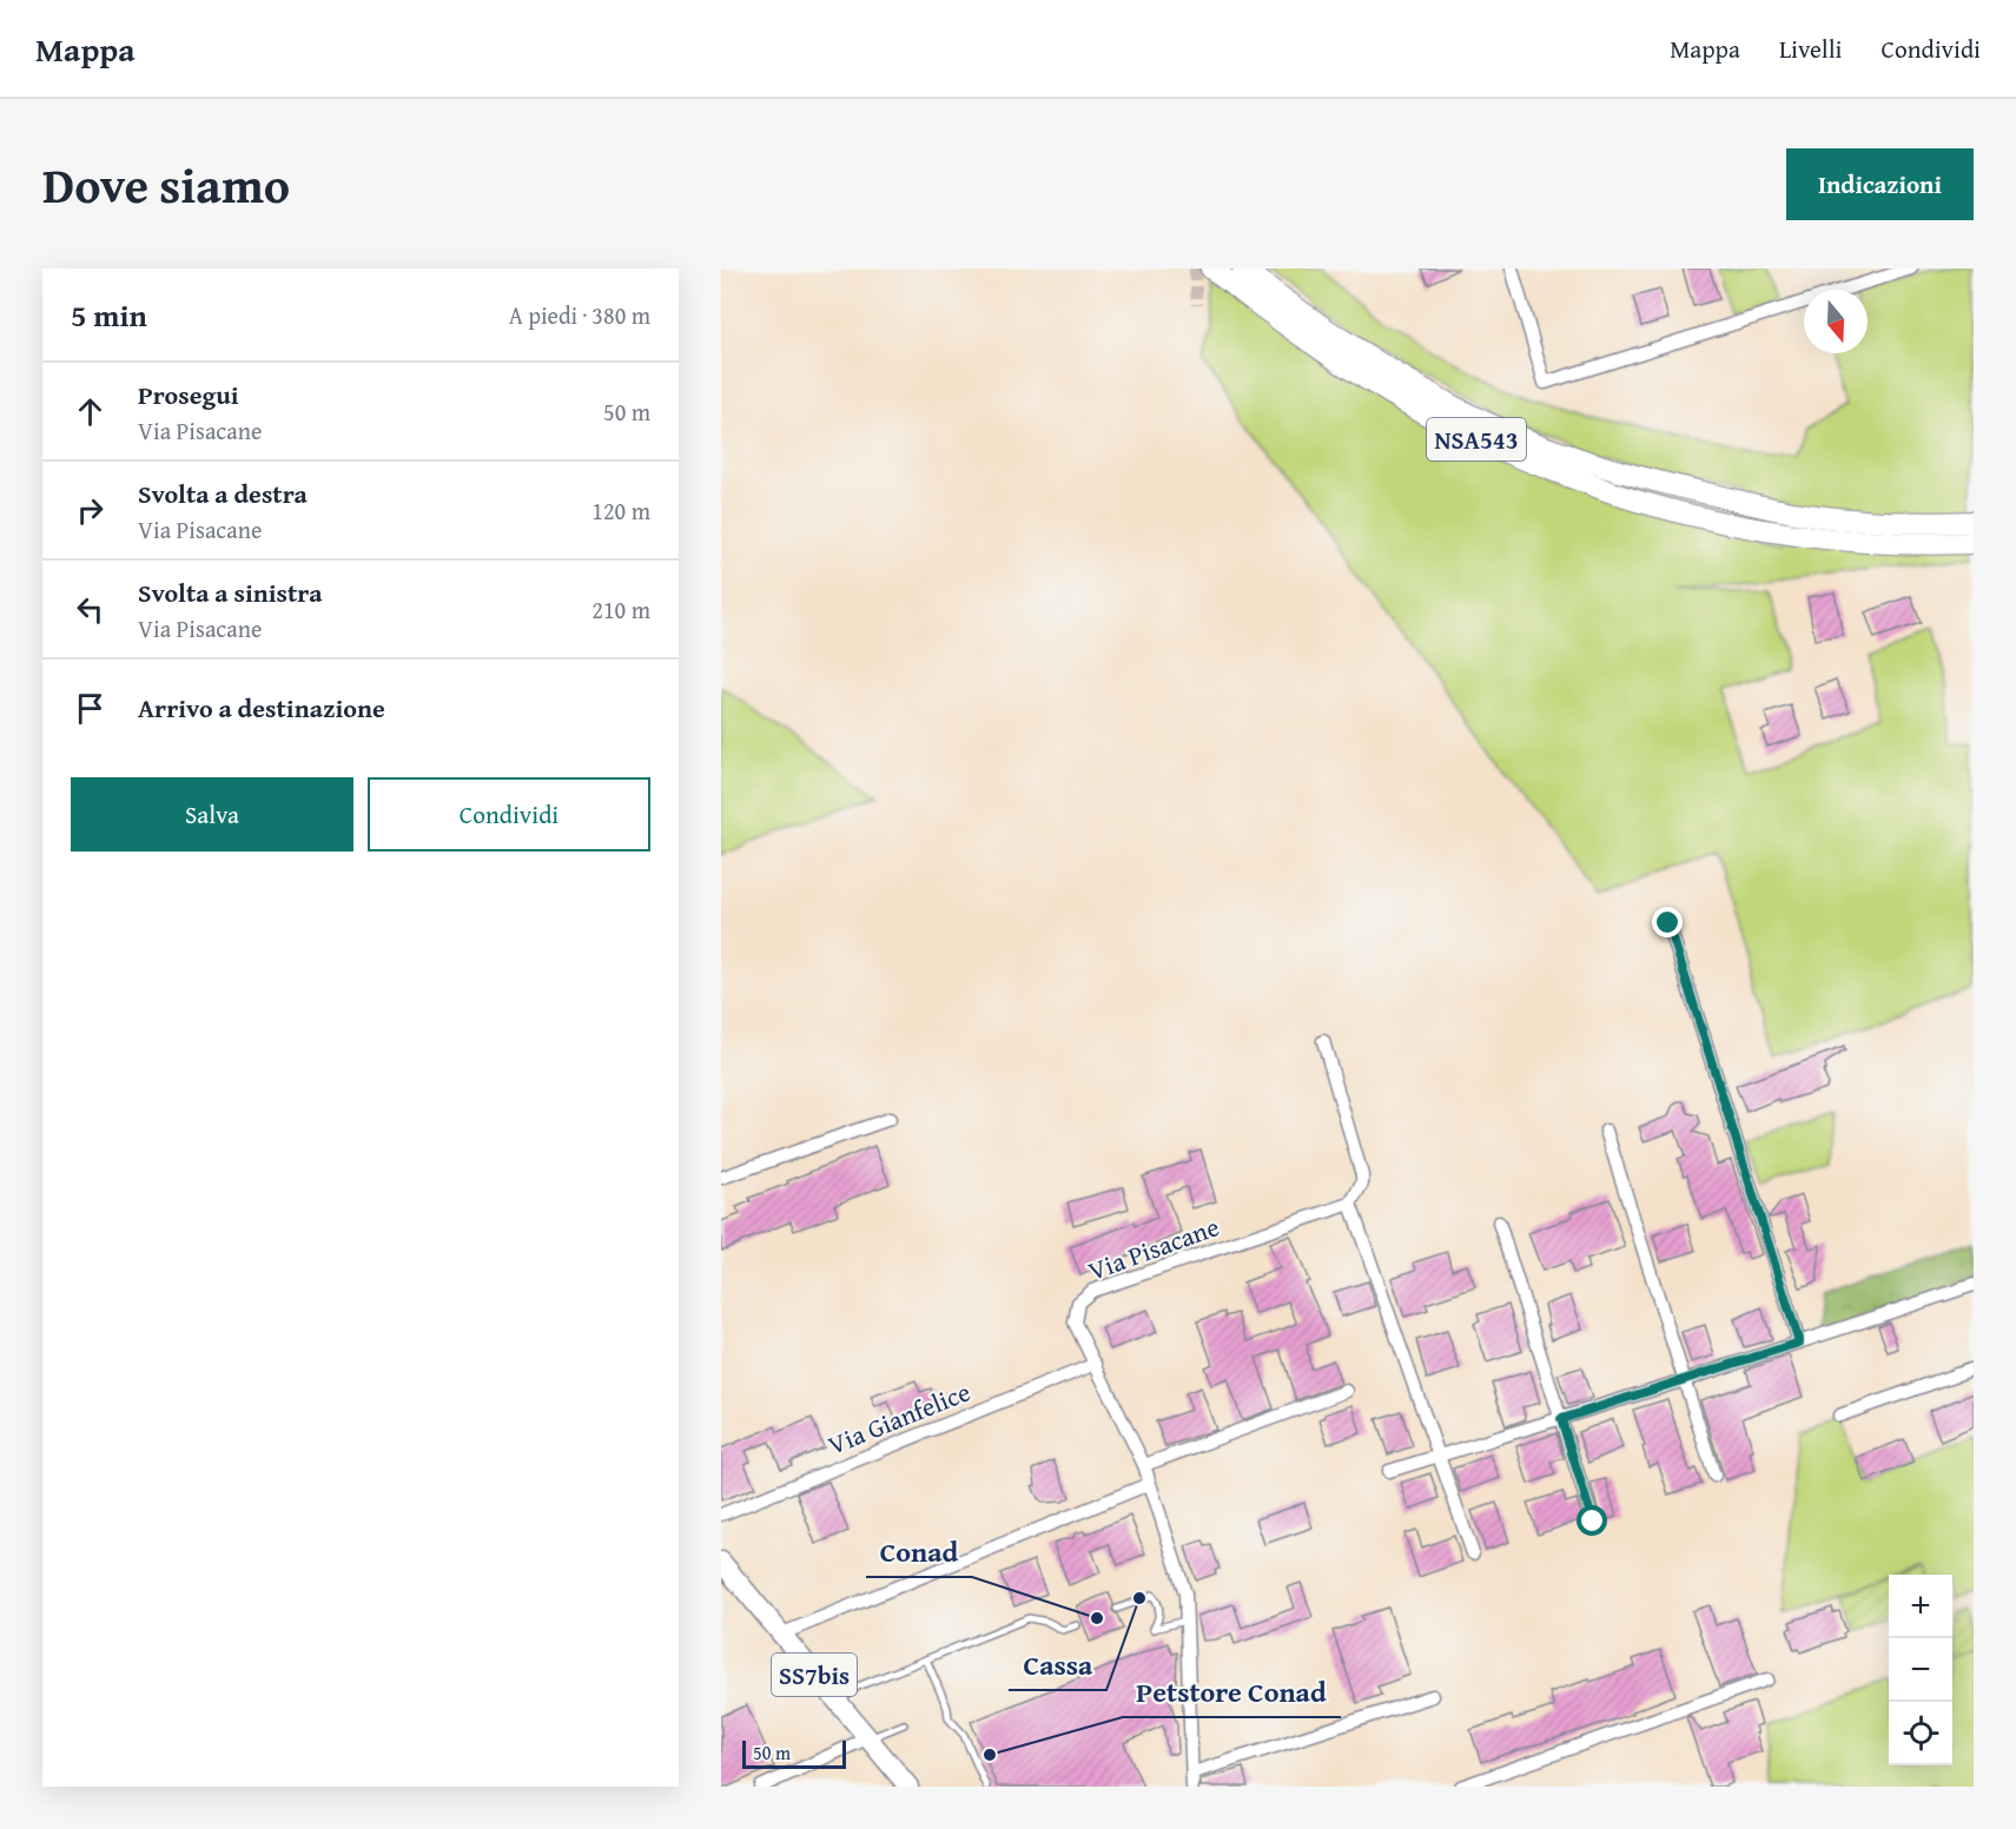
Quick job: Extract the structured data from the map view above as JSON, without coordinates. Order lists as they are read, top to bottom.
{
  "streets": {
    "highway": ["NSA543"],
    "main road": ["SS7bis"],
    "street": ["Via Pisacane", "Via Gianfelice"]
  },
  "crossings": [
    ["Via Pisacane", "Via Gianfelice"]
  ],
  "places": ["Cassa", "Conad", "Petstore Conad"],
  "scale_bar": "50 m",
  "north": "bottom",
  "page": {
    "header": "Mappa",
    "nav": ["Mappa", "Livelli", "Condividi"],
    "title": "Dove siamo",
    "buttons": [
      "Indicazioni",
      ["Salva", "Condividi"]
    ],
    "heading": ["5 min", "A piedi · 380 m"],
    "list": [
      ["Prosegui", "Via Pisacane", "50 m"],
      ["Svolta a destra", "Via Pisacane", "120 m"],
      ["Svolta a sinistra", "Via Pisacane", "210 m"],
      "Arrivo a destinazione"
    ],
    "map_buttons": ["+", "−"],
    "scale": "50 m"
  }
}
